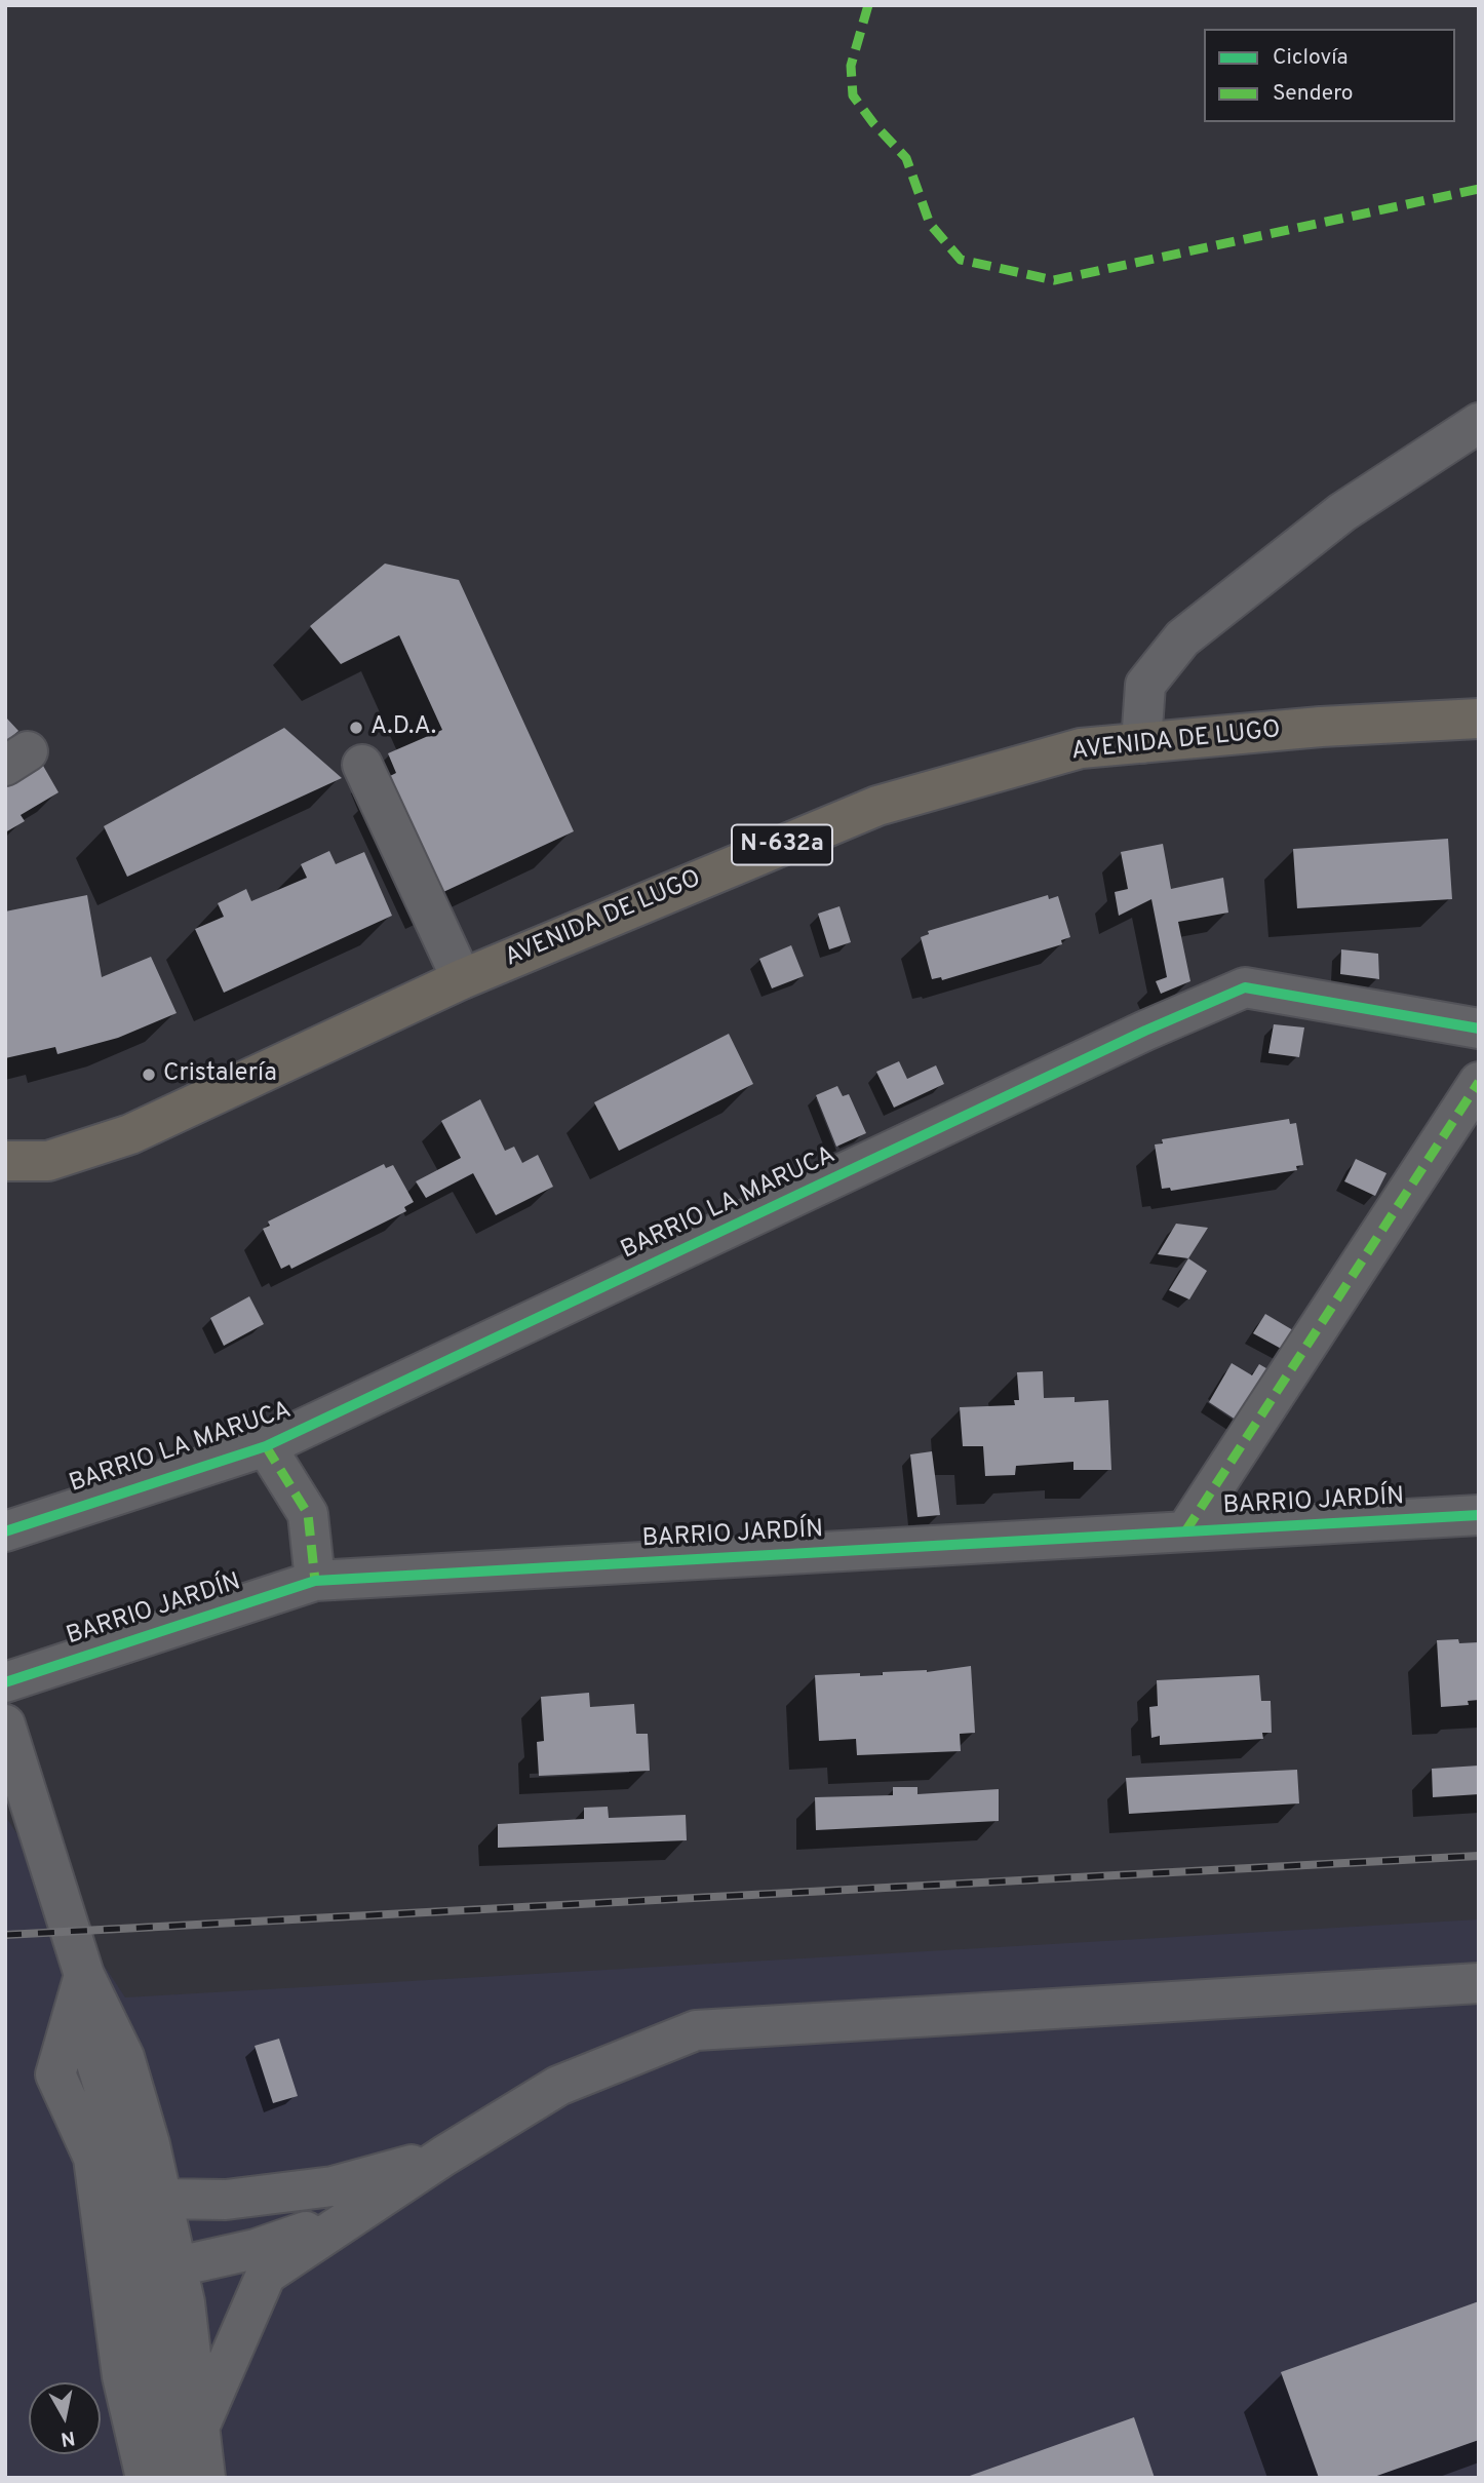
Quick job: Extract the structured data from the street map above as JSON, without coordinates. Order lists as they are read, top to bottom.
{
  "streets": {
    "main road": ["AVENIDA DE LUGO", "N-632a"],
    "street": ["BARRIO LA MARUCA", "BARRIO JARDÍN"]
  },
  "places": ["A.D.A.", "Cristalería"],
  "legend": ["Ciclovía", "Sendero"],
  "north": "bottom"
}
